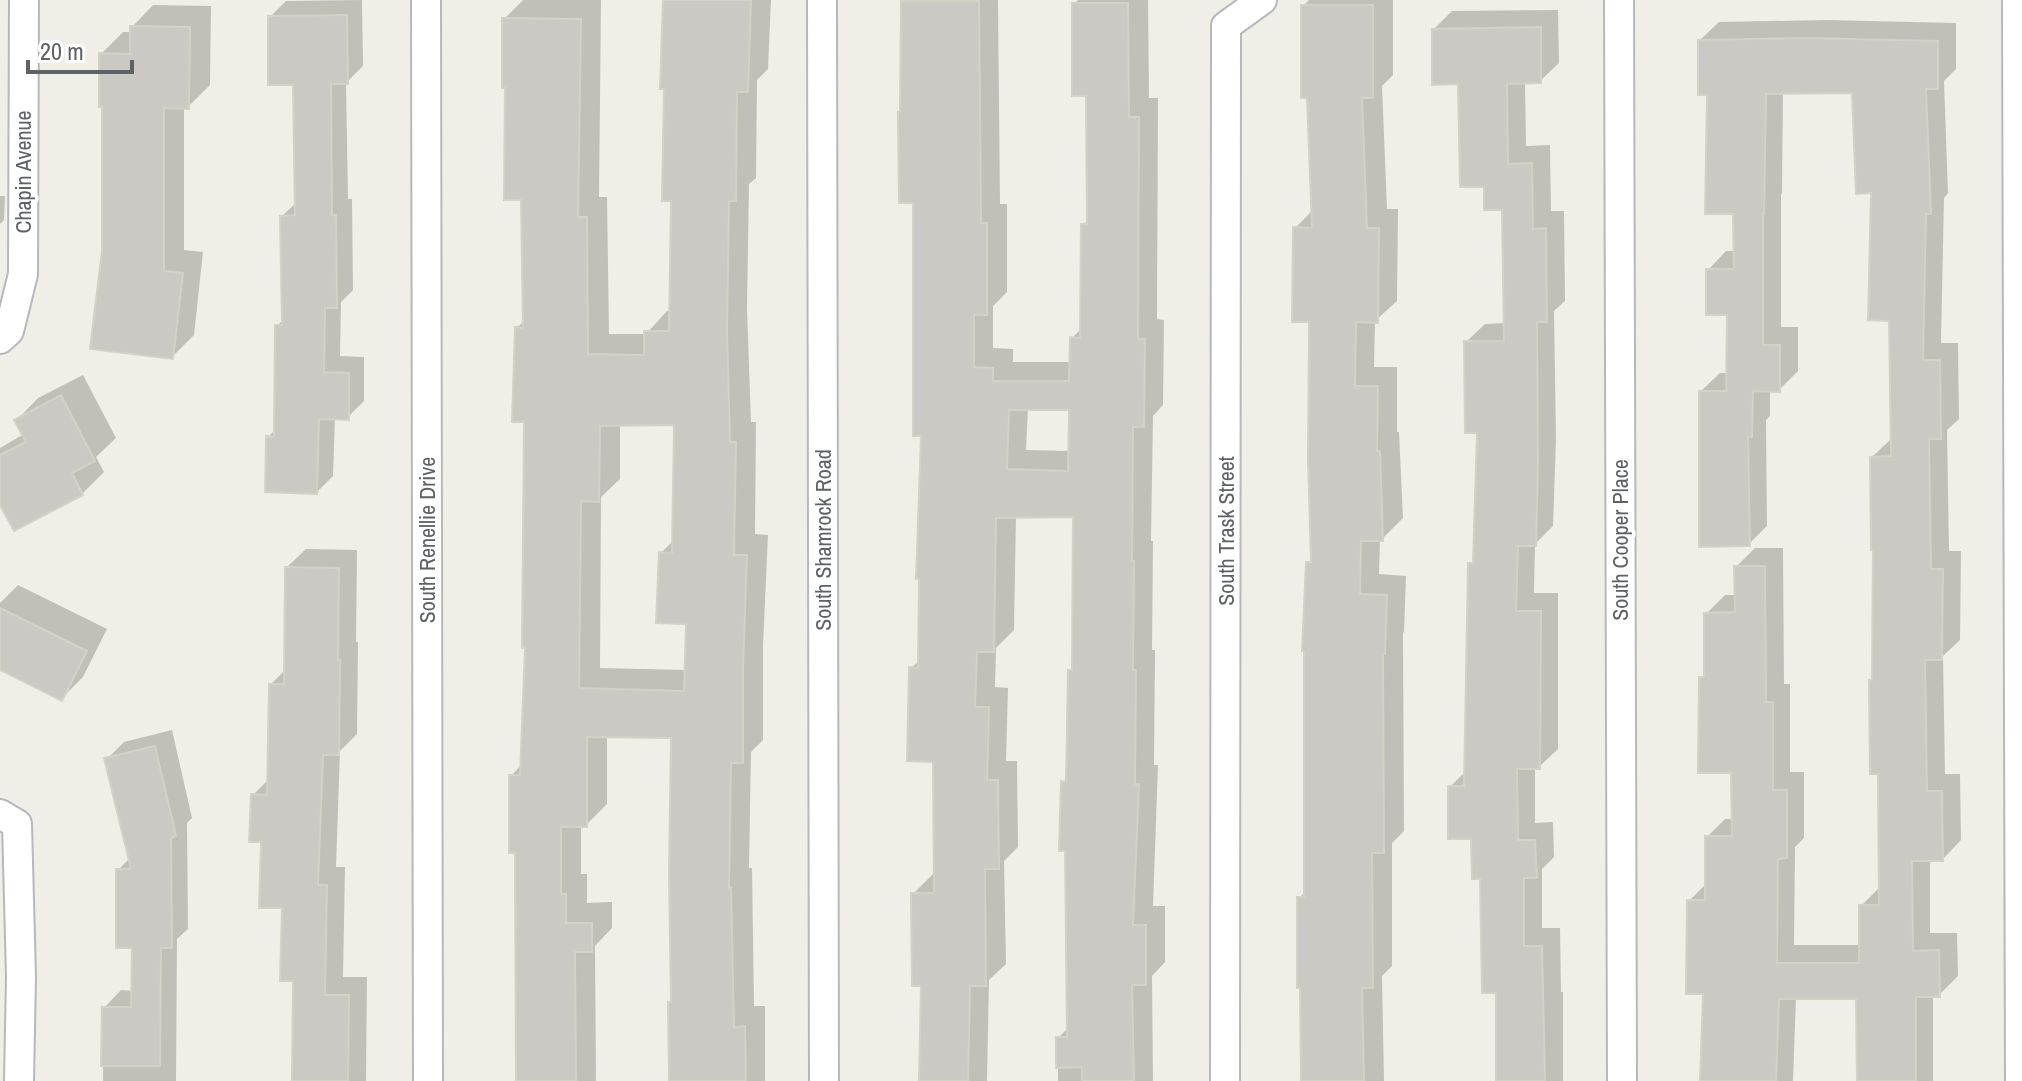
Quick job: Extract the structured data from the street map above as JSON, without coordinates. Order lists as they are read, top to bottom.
{
  "streets": {
    "street": [
      "Chapin Avenue",
      "South Trask Street",
      "South Renellie Drive",
      "South Shamrock Road",
      "South Cooper Place"
    ]
  },
  "scale_bar": "20 m"
}
